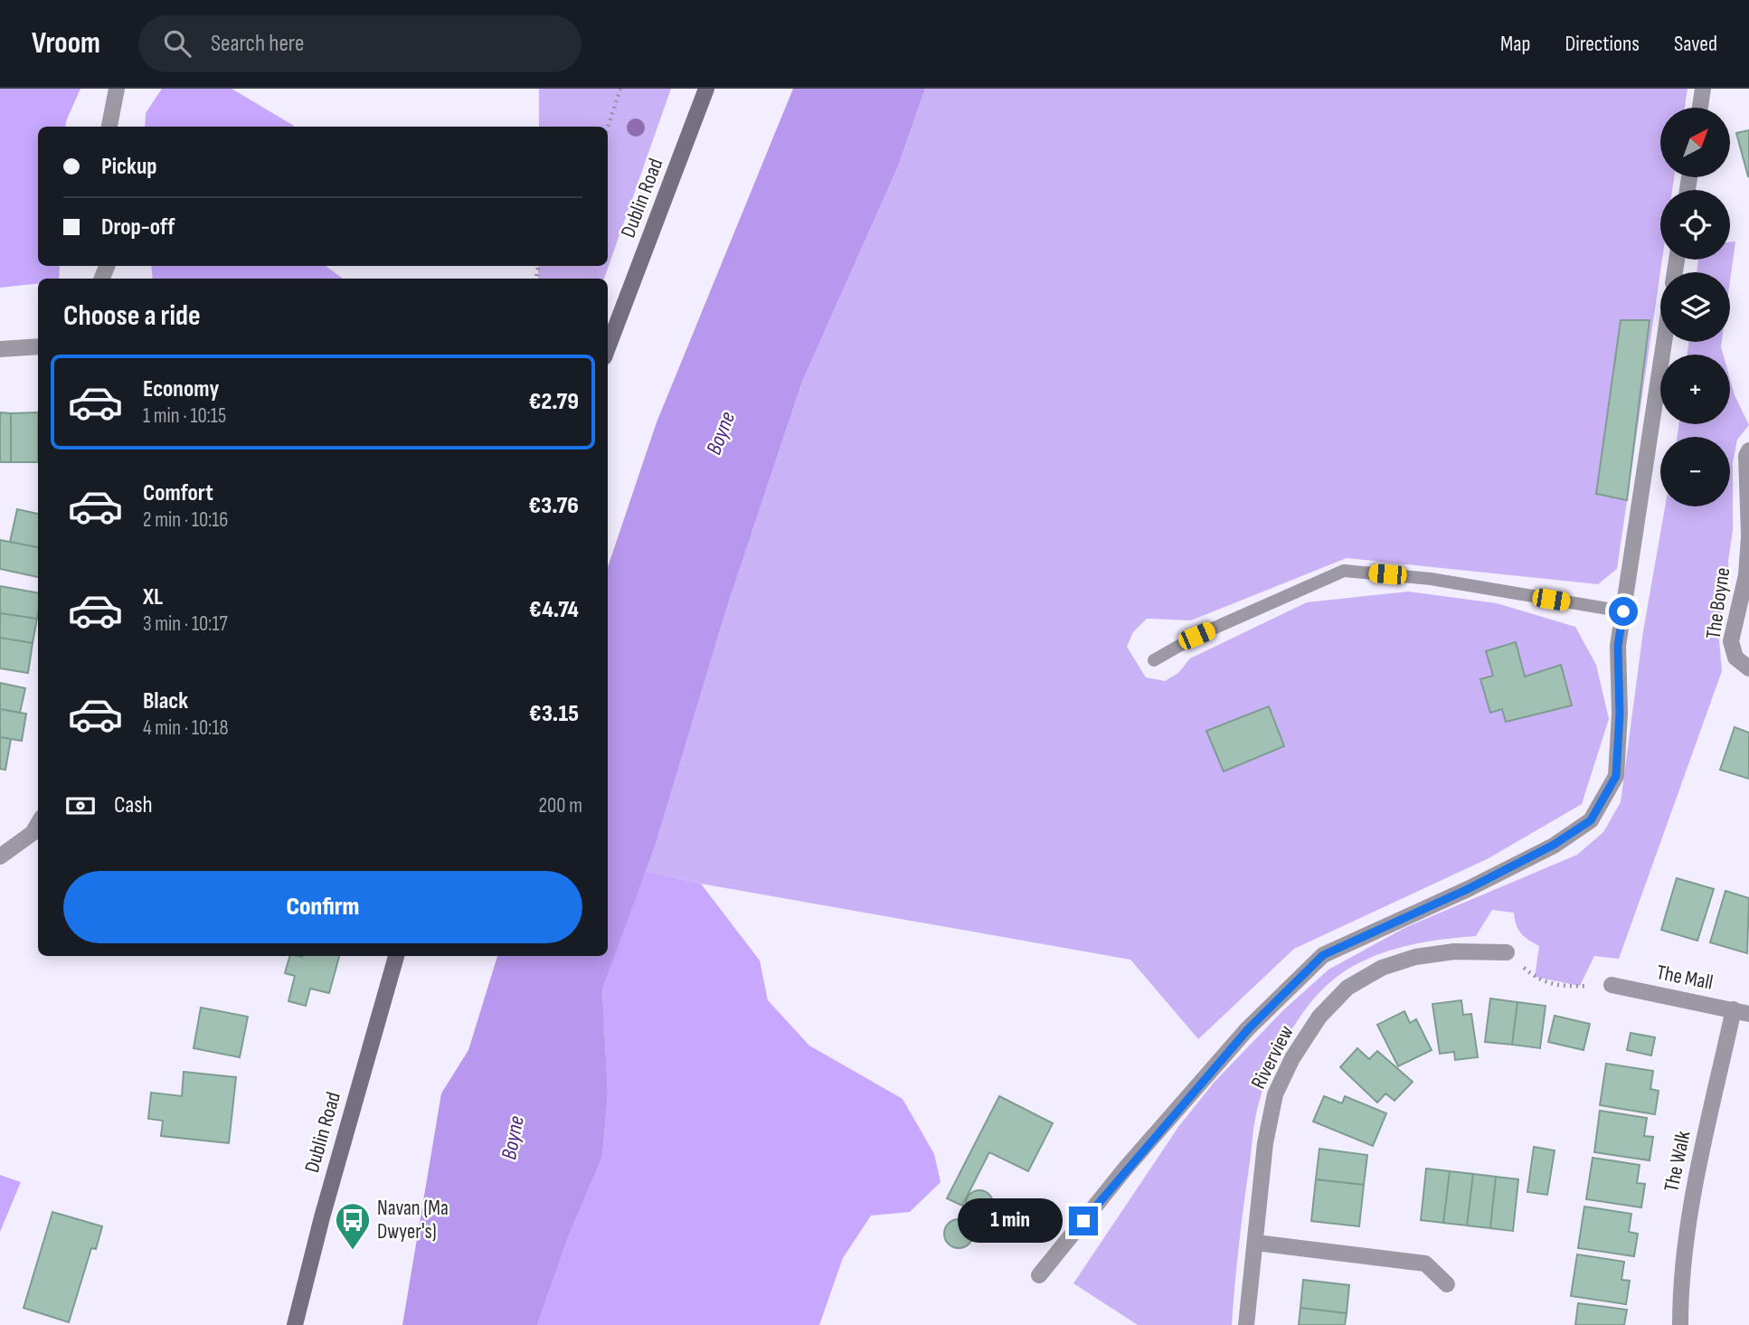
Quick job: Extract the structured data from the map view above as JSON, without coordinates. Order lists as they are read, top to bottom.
{
  "streets": {
    "main road": ["Dublin Road"],
    "street": [
      "The Boyne",
      "The Mall",
      "Riverview",
      "The Walk"
    ]
  },
  "crossings": [
    ["The Mall", "The Walk"]
  ],
  "water": ["Boyne"],
  "places": {
    "bus stop": ["Navan (Ma Dwyer's)"]
  },
  "north": "top right",
  "page": {
    "header": "Vroom",
    "search": "Search here",
    "nav": ["Map", "Directions", "Saved"],
    "map_buttons": ["+", "−"],
    "banner": ["Pickup", "Drop-off"],
    "heading": "Choose a ride",
    "list": [
      {
        "name": "Economy",
        "note": "1 min · 10:15",
        "value": "€2.79"
      },
      {
        "name": "Comfort",
        "note": "2 min · 10:16",
        "value": "€3.76"
      },
      {
        "name": "XL",
        "note": "3 min · 10:17",
        "value": "€4.74"
      },
      {
        "name": "Black",
        "note": "4 min · 10:18",
        "value": "€3.15"
      }
    ],
    "pay": ["Cash", "200 m"],
    "buttons": "Confirm",
    "bubble": "1 min"
  }
}
